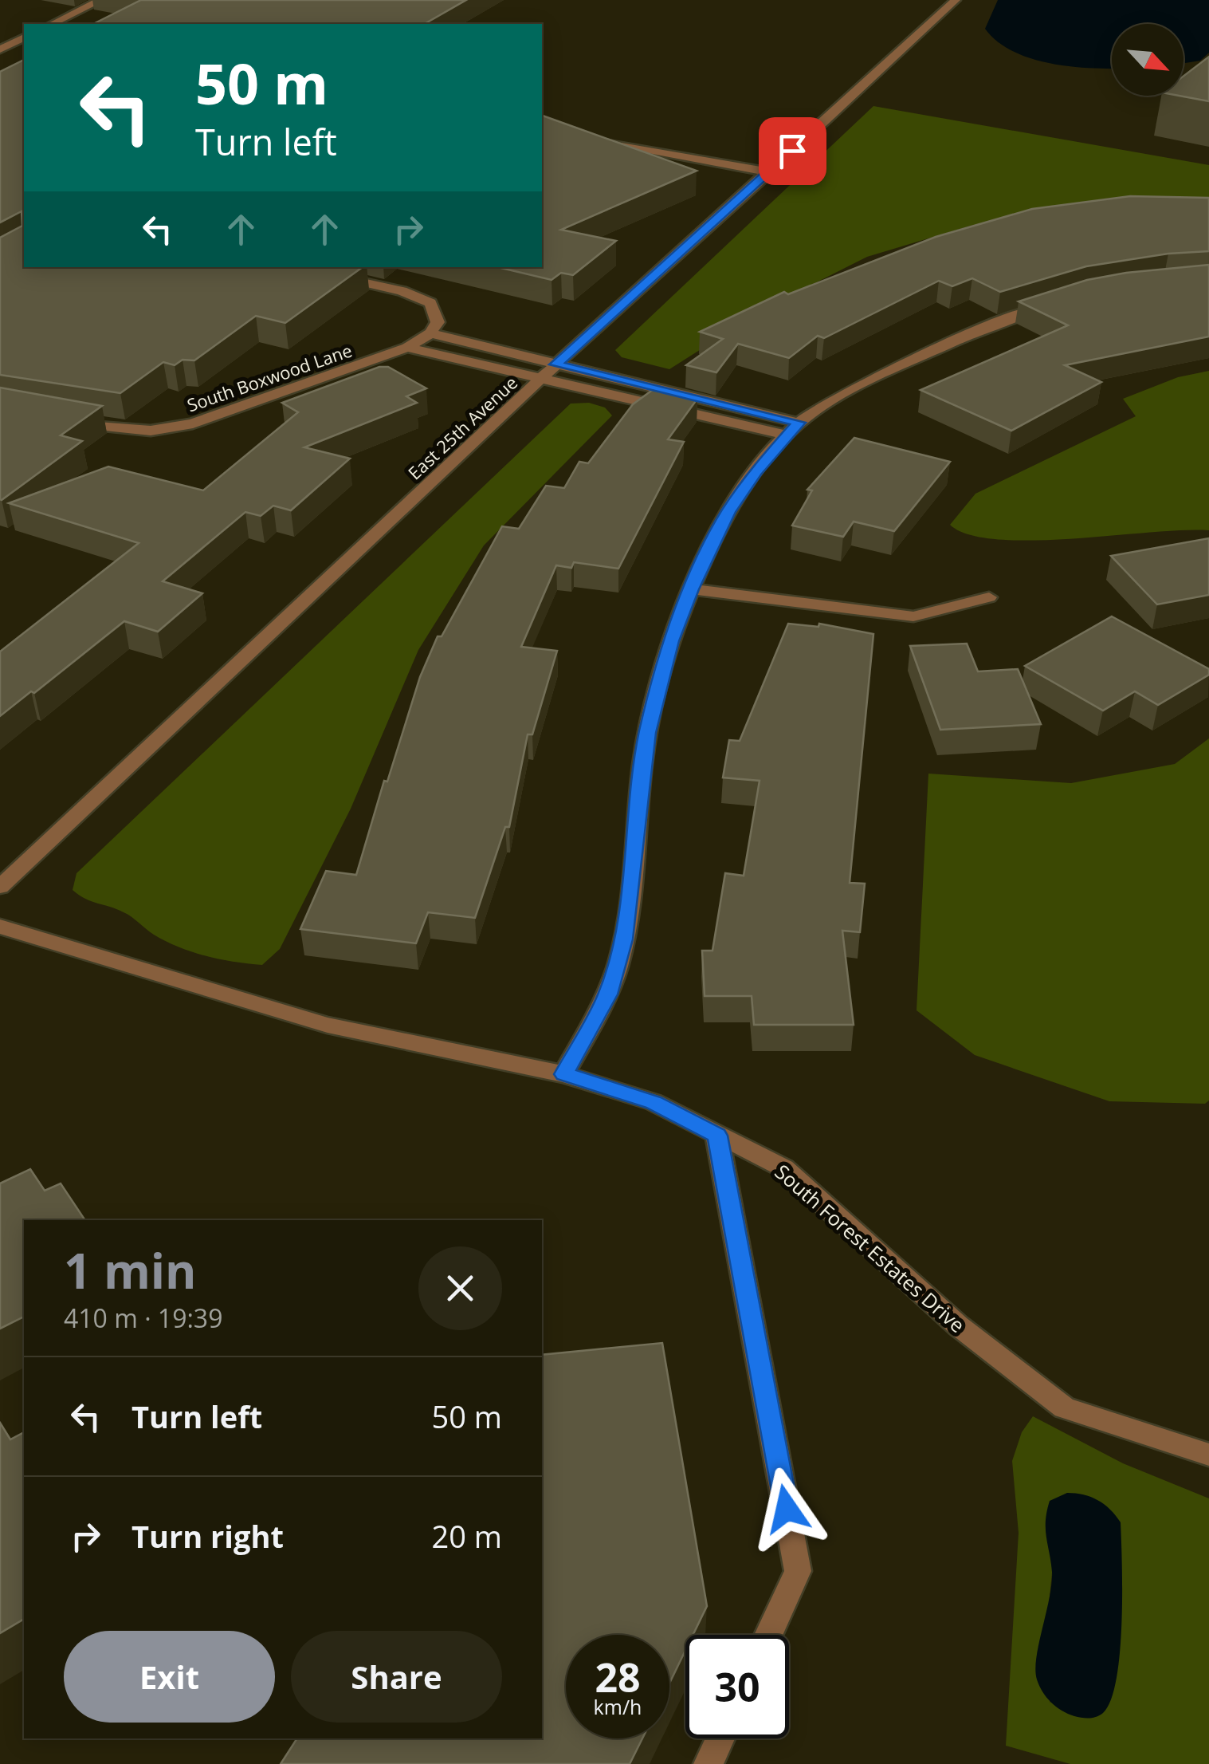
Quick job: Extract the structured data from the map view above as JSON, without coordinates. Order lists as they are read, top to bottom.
{
  "streets": {
    "street": ["South Boxwood Lane", "East 25th Avenue", "South Forest Estates Drive"]
  },
  "north": "bottom right",
  "page": {
    "turn": ["50 m", "Turn left"],
    "heading": ["1 min", "410 m · 19:39"],
    "list": [
      {
        "name": "Turn left",
        "value": "50 m"
      },
      {
        "name": "Turn right",
        "value": "20 m"
      }
    ],
    "buttons": ["Exit", "Share"],
    "speed": "28 km/h",
    "limit": "30"
  }
}
